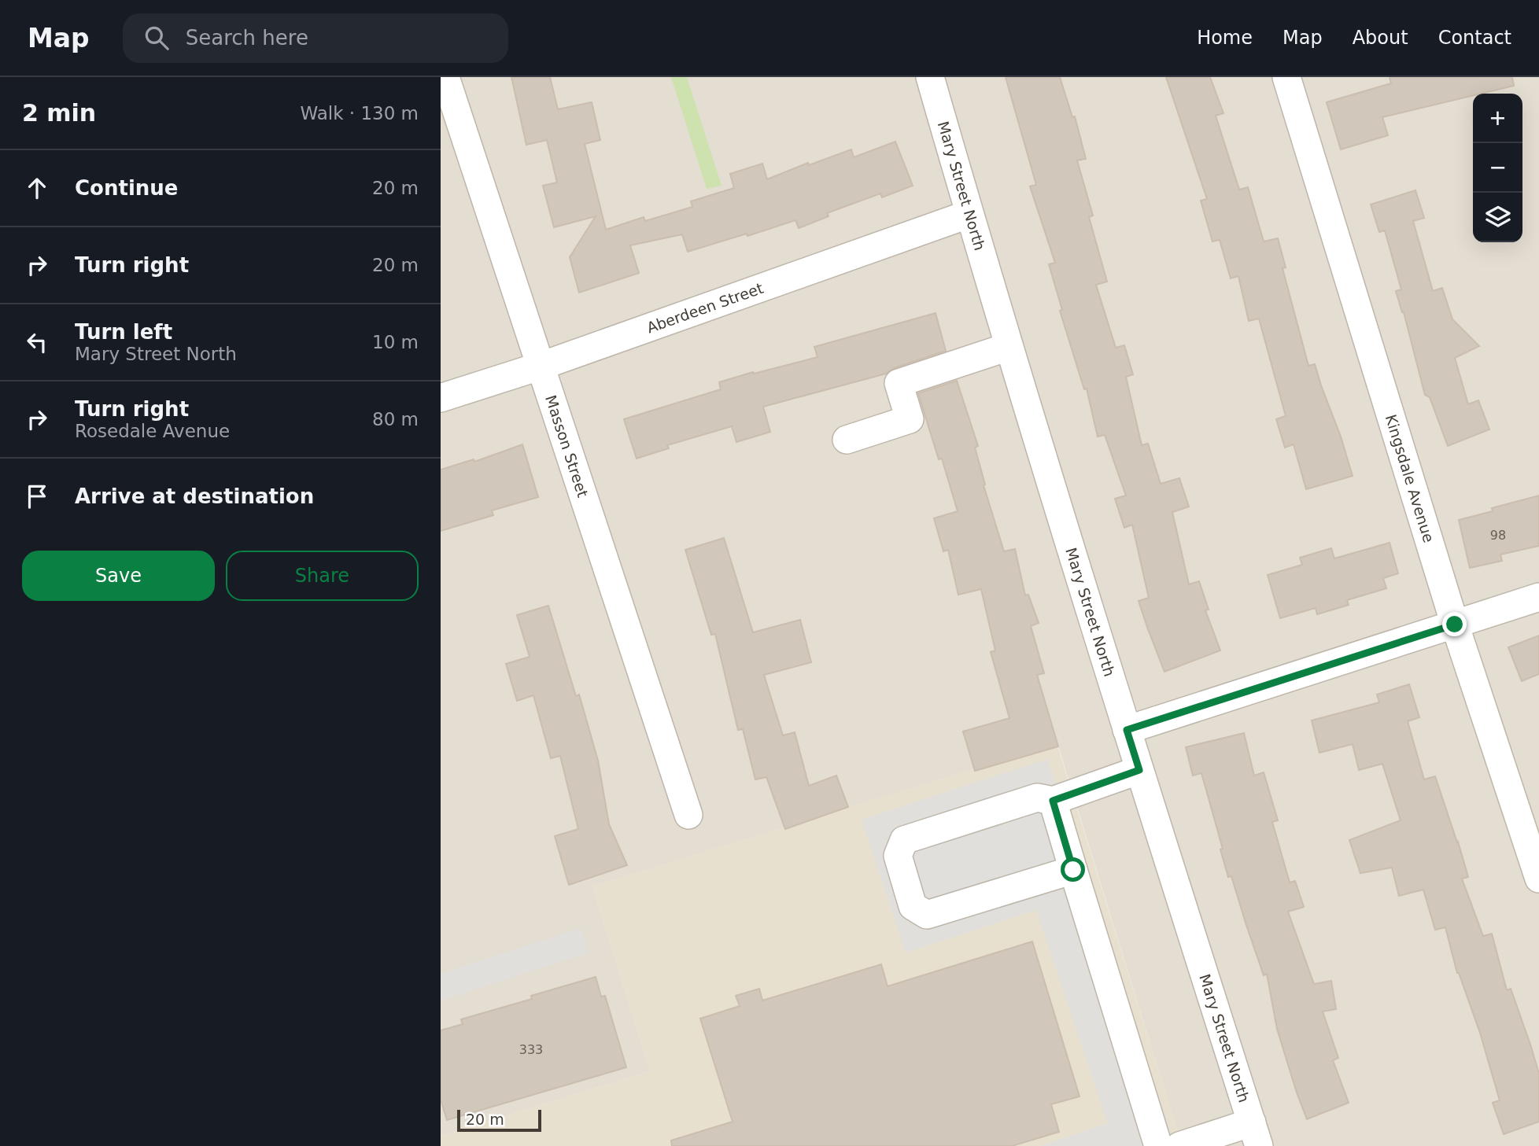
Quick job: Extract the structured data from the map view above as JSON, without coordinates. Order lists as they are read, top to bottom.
{
  "streets": {
    "street": [
      "Mary Street North",
      "Aberdeen Street",
      "Masson Street",
      "Kingsdale Avenue"
    ]
  },
  "crossings": [
    ["Mary Street North", "Aberdeen Street"],
    ["Aberdeen Street", "Masson Street"]
  ],
  "house_numbers": ["98", "333"],
  "scale_bar": "20 m",
  "page": {
    "header": "Map",
    "search": "Search here",
    "nav": [
      "Home",
      "Map",
      "About",
      "Contact"
    ],
    "heading": ["2 min", "Walk · 130 m"],
    "map_buttons": ["+", "−"],
    "list": [
      ["Continue", "20 m"],
      ["Turn right", "20 m"],
      ["Turn left", "Mary Street North", "10 m"],
      ["Turn right", "Rosedale Avenue", "80 m"],
      "Arrive at destination"
    ],
    "buttons": ["Save", "Share"],
    "scale": "20 m"
  }
}
